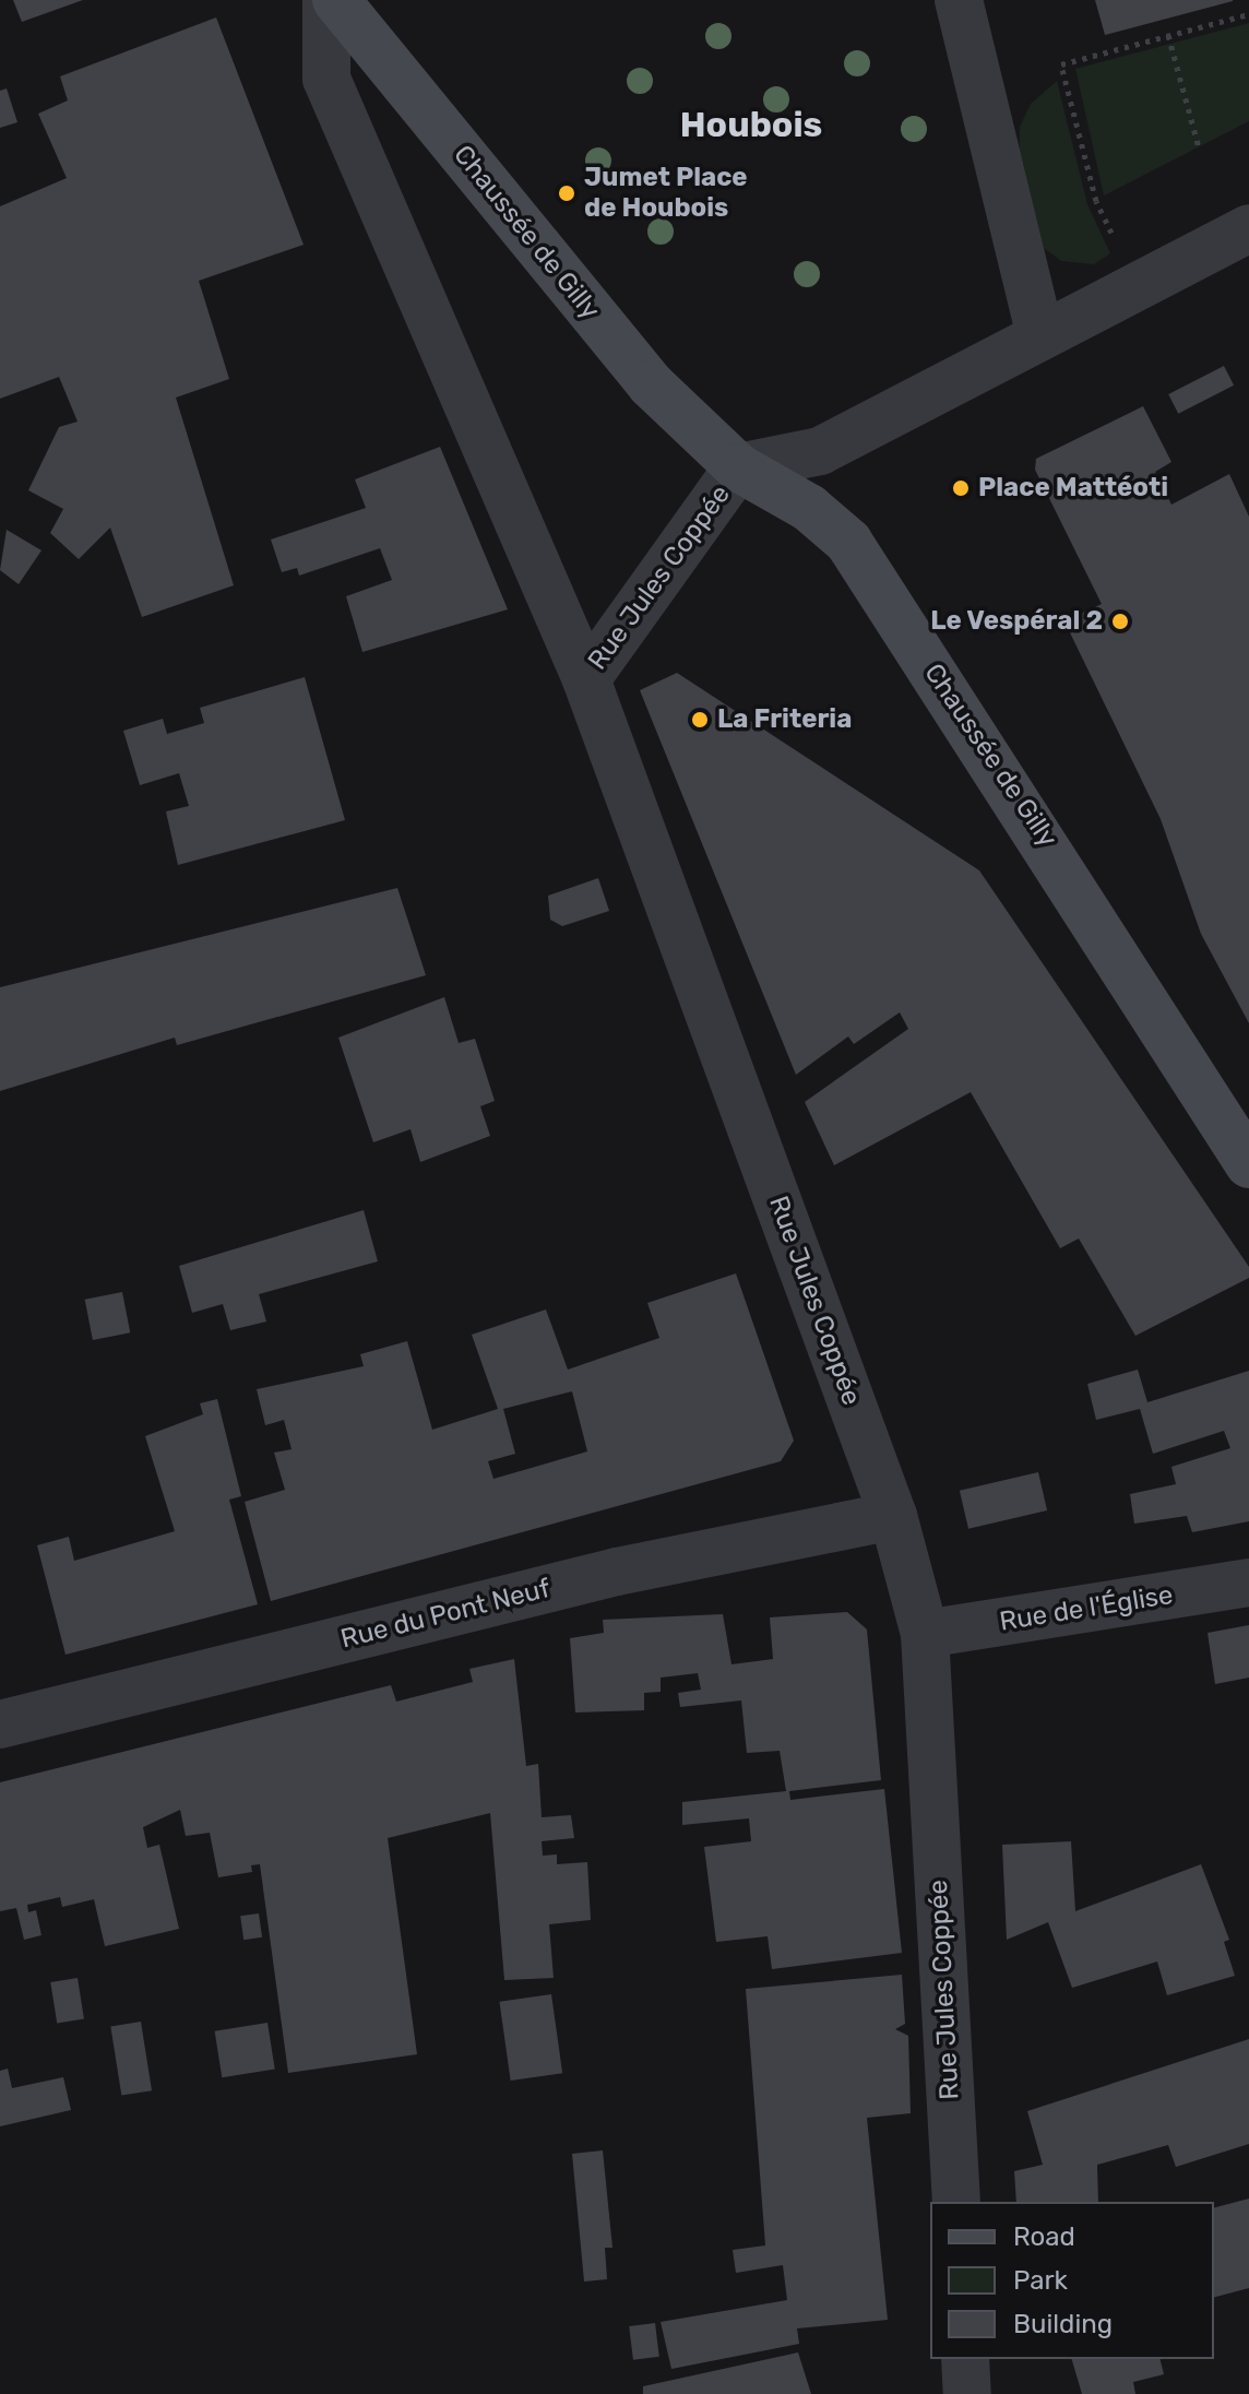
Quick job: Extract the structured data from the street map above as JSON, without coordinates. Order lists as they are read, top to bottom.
{
  "streets": {
    "street": [
      "Chaussée de Gilly",
      "Rue Jules Coppée",
      "Rue de l'Église",
      "Rue du Pont Neuf"
    ]
  },
  "crossings": [
    ["Chaussée de Gilly", "Rue Jules Coppée"],
    ["Rue Jules Coppée", "Rue de l'Église"],
    ["Rue Jules Coppée", "Rue du Pont Neuf"]
  ],
  "districts": ["Houbois"],
  "places": [
    "Jumet Place de Houbois",
    "Place Mattéoti",
    "Le Vespéral 2",
    "La Friteria"
  ],
  "legend": ["Road", "Park", "Building"]
}
